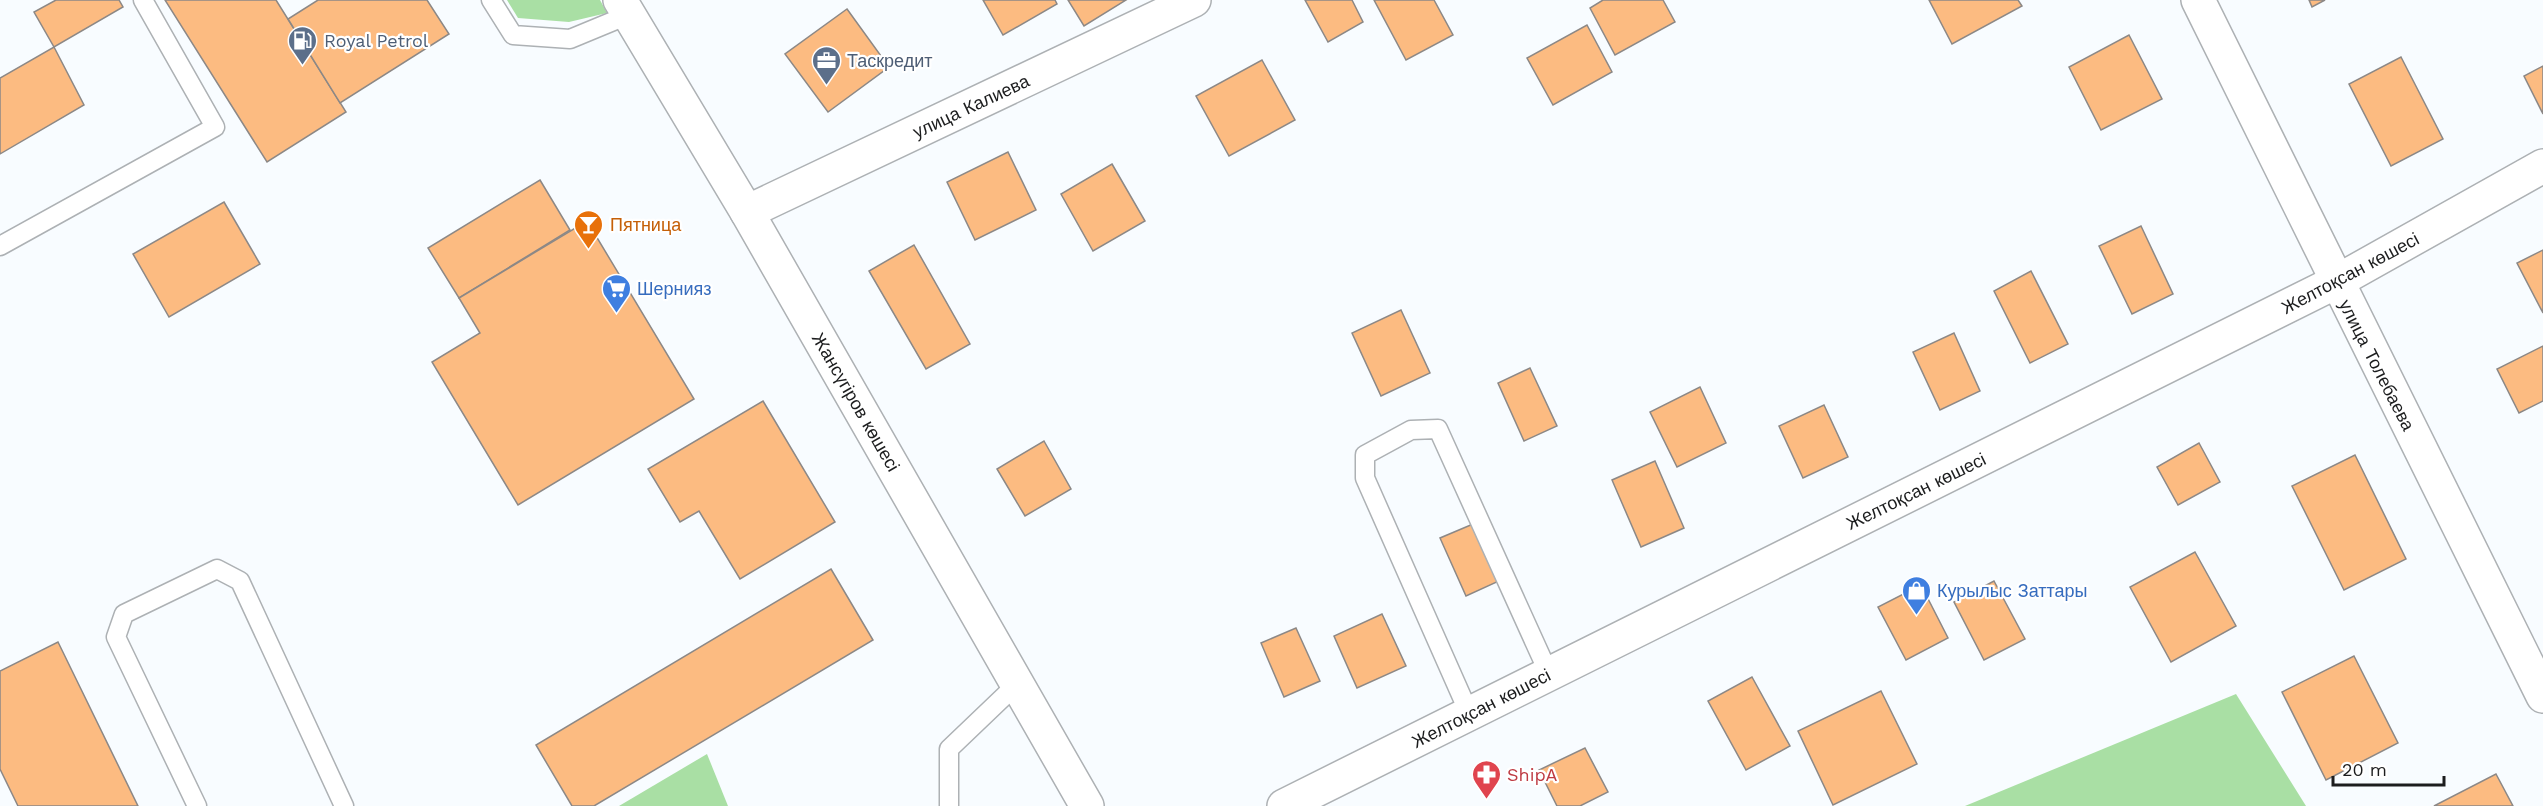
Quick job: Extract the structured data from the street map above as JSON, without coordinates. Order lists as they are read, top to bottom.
{
  "streets": {
    "main road": [
      "улица Калиева",
      "Желтоқсан көшесі",
      "улица Толебаева",
      "Жансүгіров көшесі"
    ]
  },
  "crossings": [
    ["улица Калиева", "Жансүгіров көшесі"],
    ["Желтоқсан көшесі", "улица Толебаева"]
  ],
  "places": {
    "fuel station": ["Royal Petrol"],
    "office": ["Таскредит"],
    "bar": ["Пятница"],
    "supermarket": ["Шернияз"],
    "shop": ["Курылыс Заттары"],
    "pharmacy": ["ShipA"]
  },
  "scale_bar": "20 m"
}
